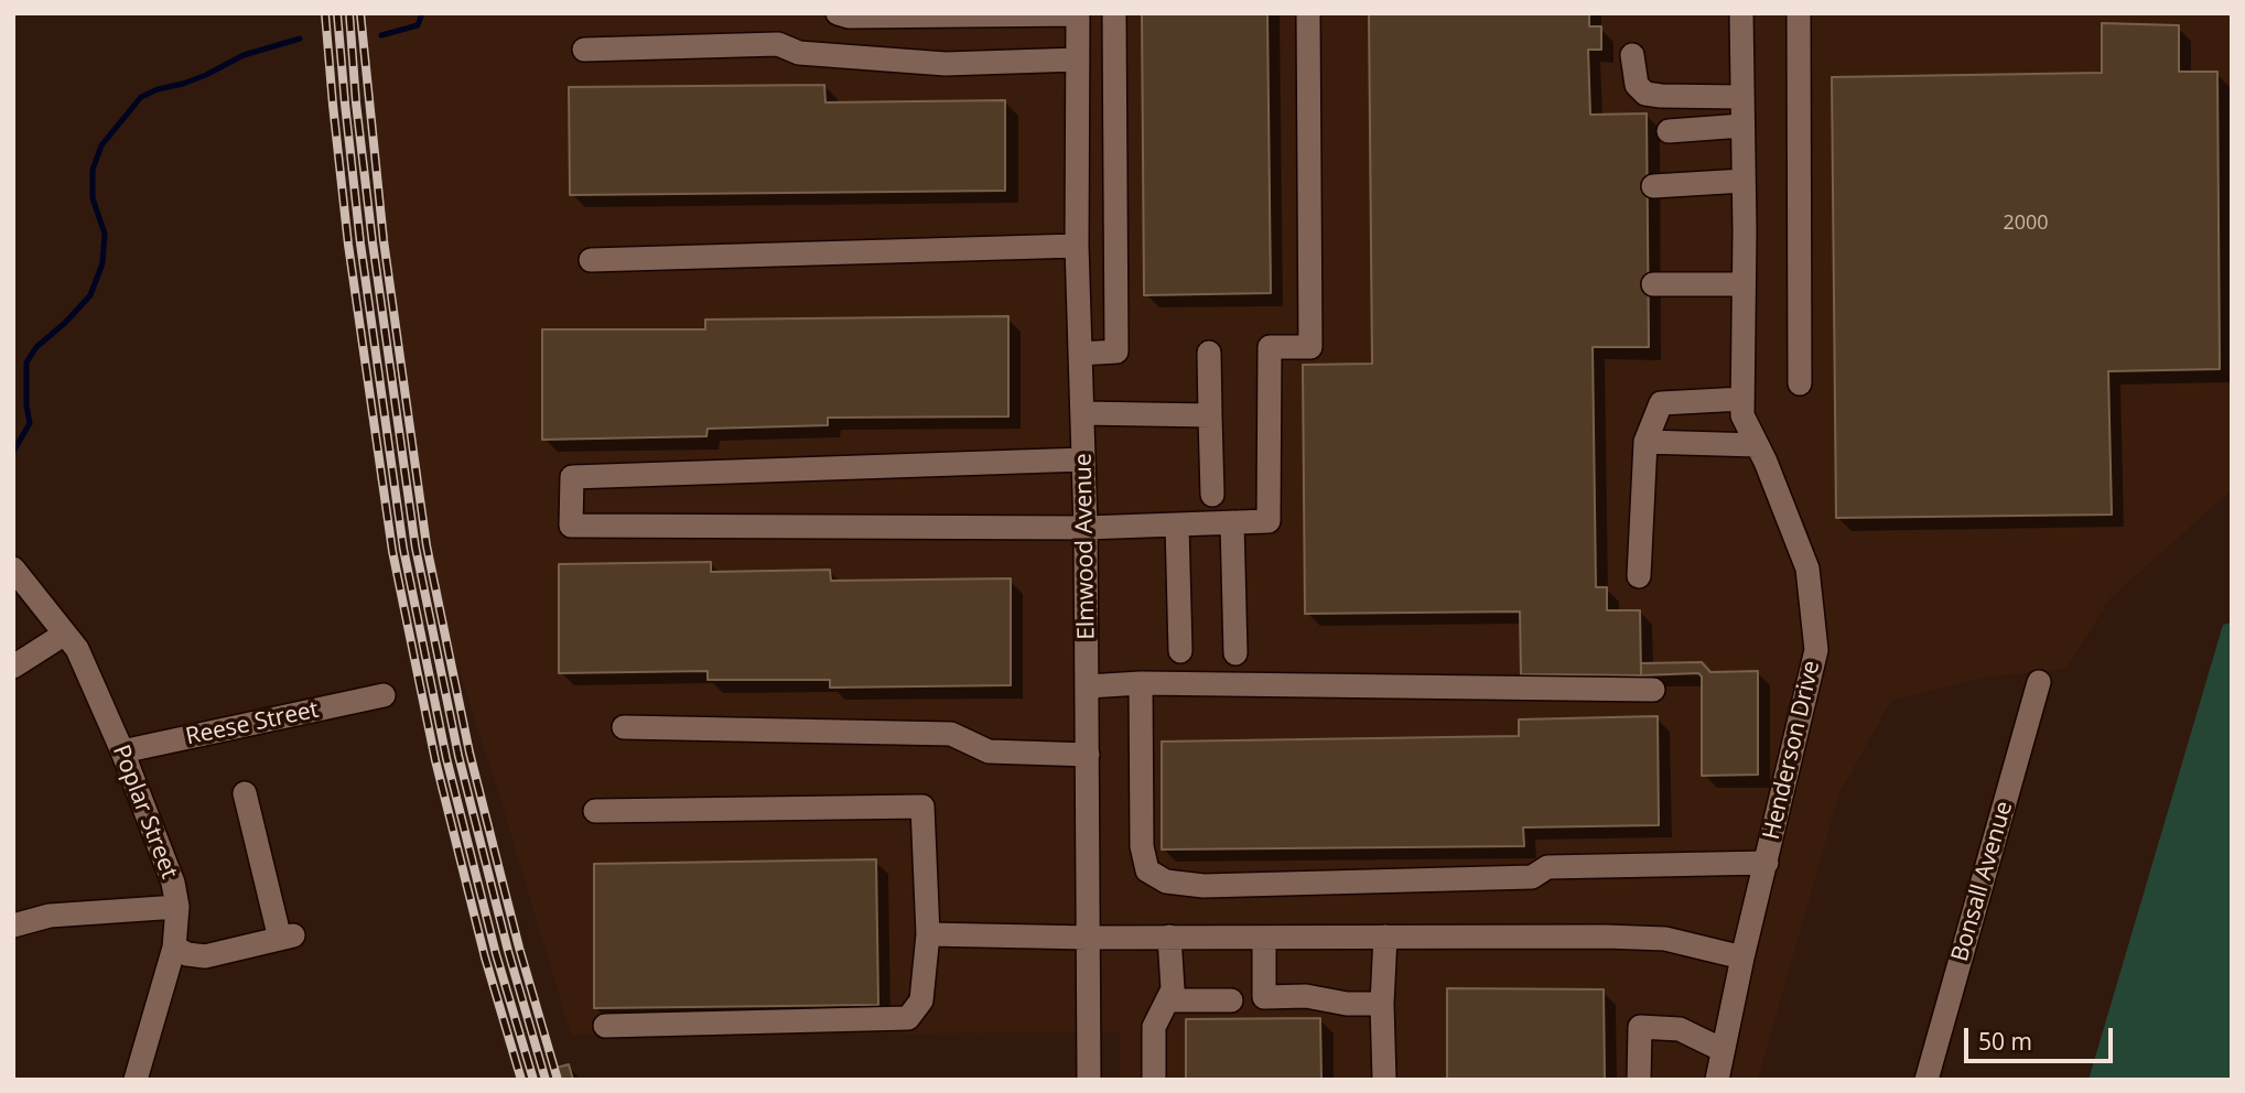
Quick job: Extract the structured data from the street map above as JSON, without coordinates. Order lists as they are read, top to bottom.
{
  "streets": {
    "street": [
      "Elmwood Avenue",
      "Reese Street",
      "Henderson Drive",
      "Poplar Street",
      "Bonsall Avenue"
    ]
  },
  "crossings": [
    ["Reese Street", "Poplar Street"]
  ],
  "house_numbers": ["2000"],
  "scale_bar": "50 m"
}
